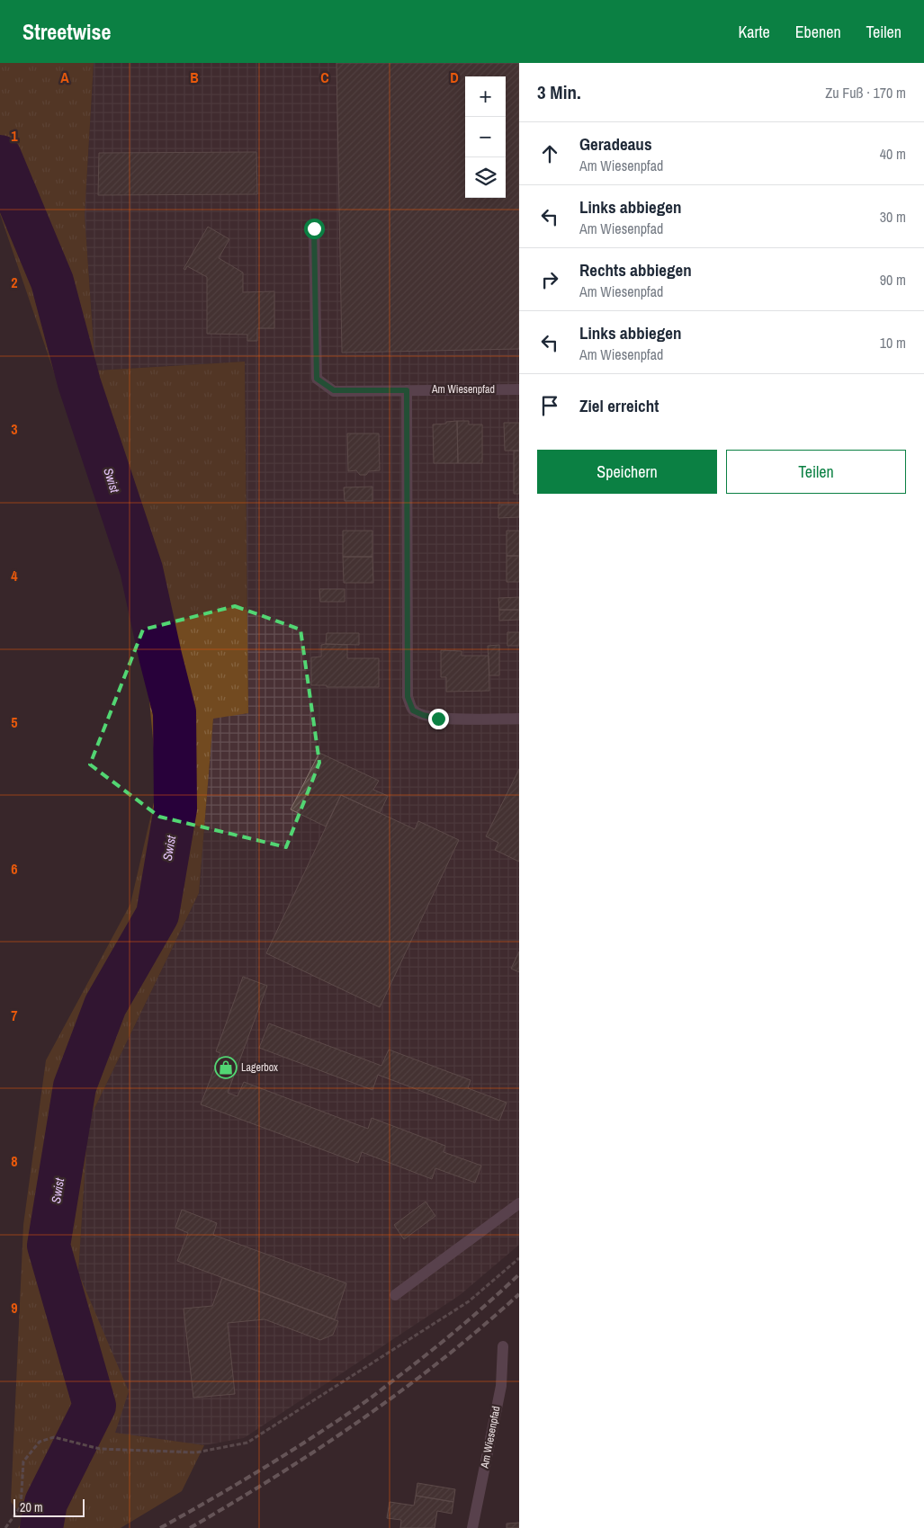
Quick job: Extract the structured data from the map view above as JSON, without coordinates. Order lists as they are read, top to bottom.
{
  "streets": {
    "street": ["Am Wiesenpfad"]
  },
  "water": ["Swist"],
  "places": {
    "shop": ["Lagerbox"]
  },
  "scale_bar": "20 m",
  "page": {
    "header": "Streetwise",
    "nav": ["Karte", "Ebenen", "Teilen"],
    "heading": ["3 Min.", "Zu Fuß · 170 m"],
    "map_buttons": ["+", "−"],
    "list": [
      ["Geradeaus", "Am Wiesenpfad", "40 m"],
      ["Links abbiegen", "Am Wiesenpfad", "30 m"],
      ["Rechts abbiegen", "Am Wiesenpfad", "90 m"],
      ["Links abbiegen", "Am Wiesenpfad", "10 m"],
      "Ziel erreicht"
    ],
    "buttons": ["Speichern", "Teilen"],
    "scale": "20 m"
  },
  "grid": {
    "columns": [
      "A",
      "B",
      "C",
      "D"
    ],
    "rows": [
      "1",
      "2",
      "3",
      "4",
      "5",
      "6",
      "7",
      "8",
      "9"
    ]
  }
}
